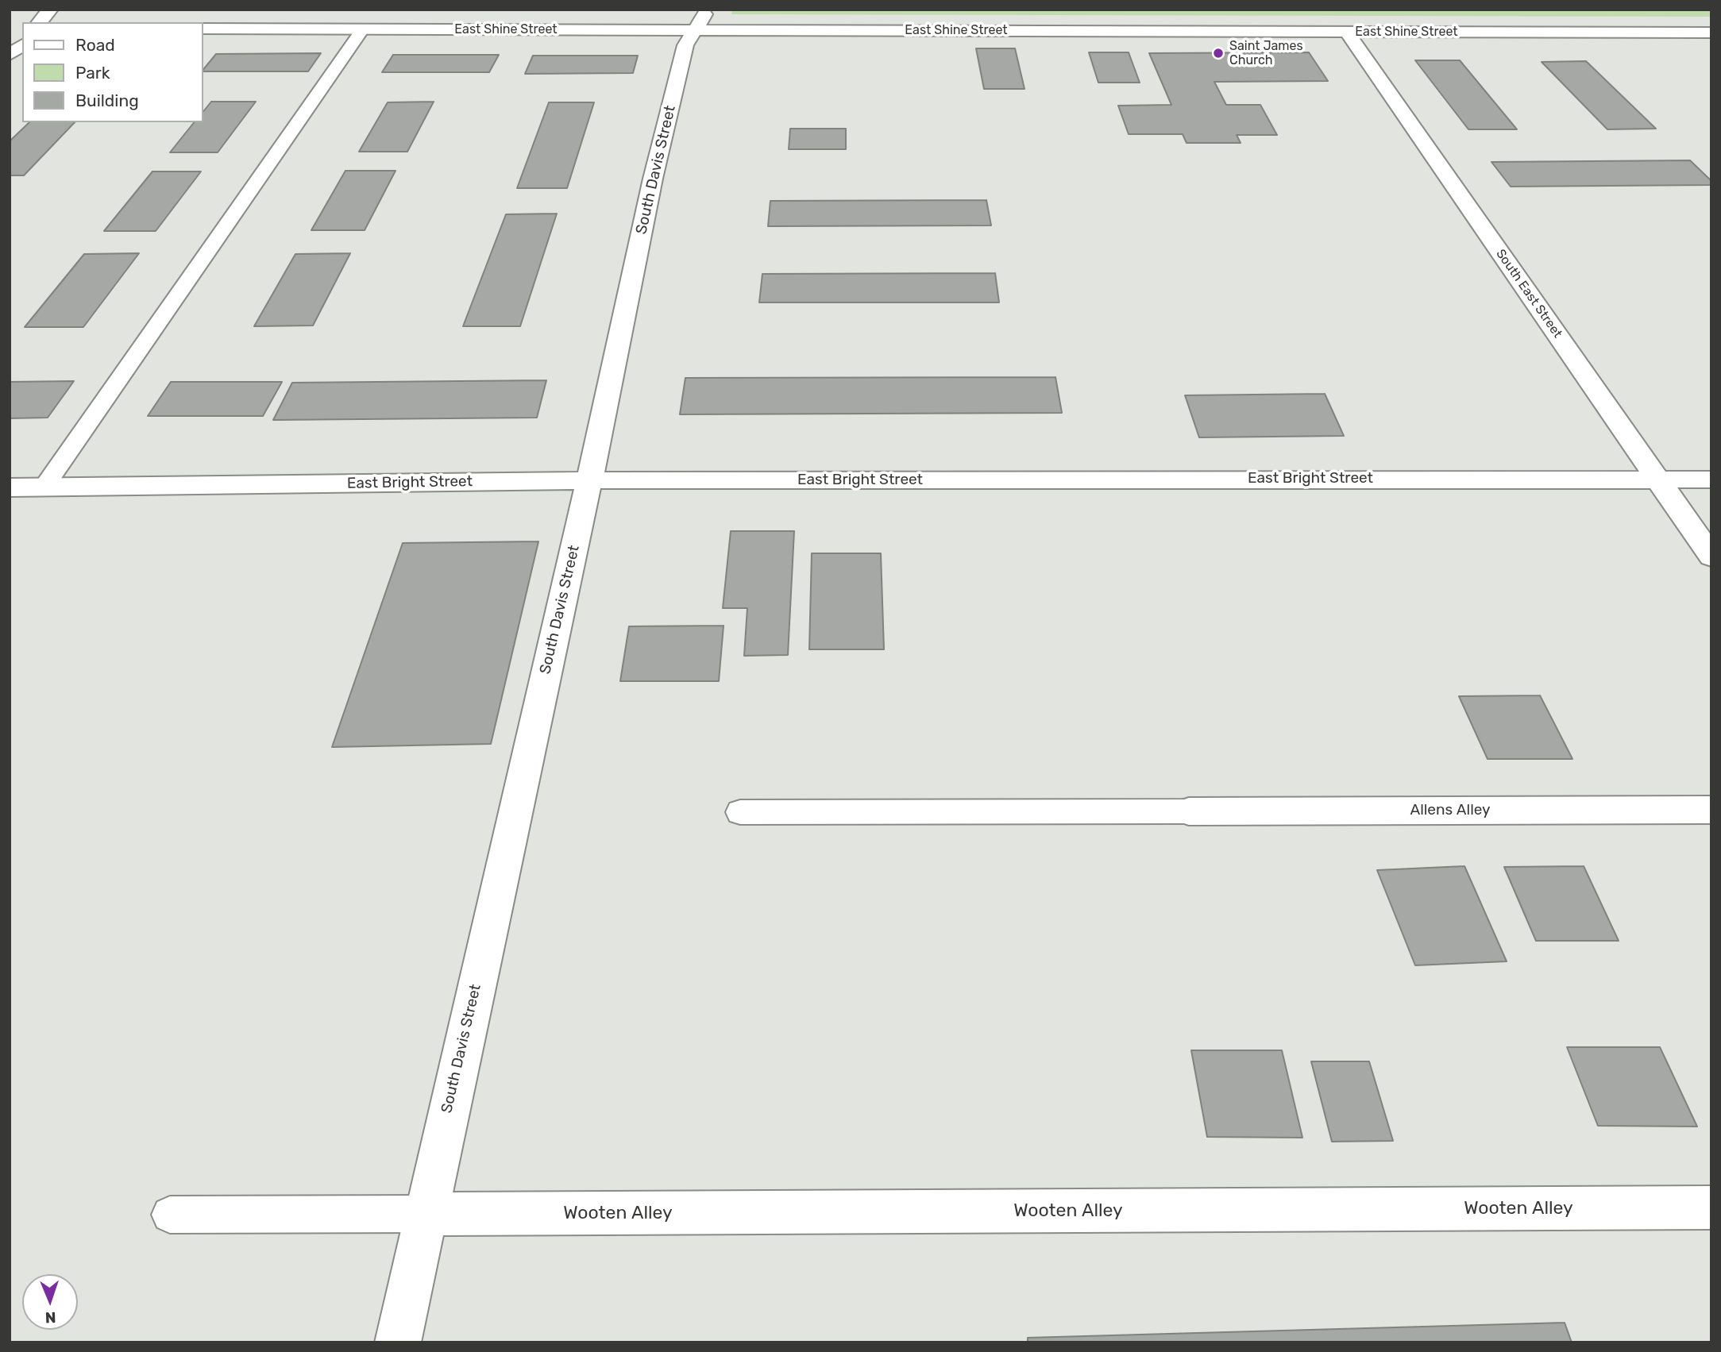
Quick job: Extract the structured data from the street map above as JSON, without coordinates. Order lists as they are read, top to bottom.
{
  "streets": {
    "street": [
      "East Shine Street",
      "South Davis Street",
      "South East Street",
      "East Bright Street",
      "Allens Alley",
      "Wooten Alley"
    ]
  },
  "crossings": [
    ["East Shine Street", "South Davis Street"],
    ["East Shine Street", "South East Street"],
    ["South Davis Street", "East Bright Street"],
    ["South Davis Street", "Wooten Alley"],
    ["South East Street", "East Bright Street"]
  ],
  "places": ["Saint James Church"],
  "legend": ["Road", "Park", "Building"],
  "north": "bottom"
}
